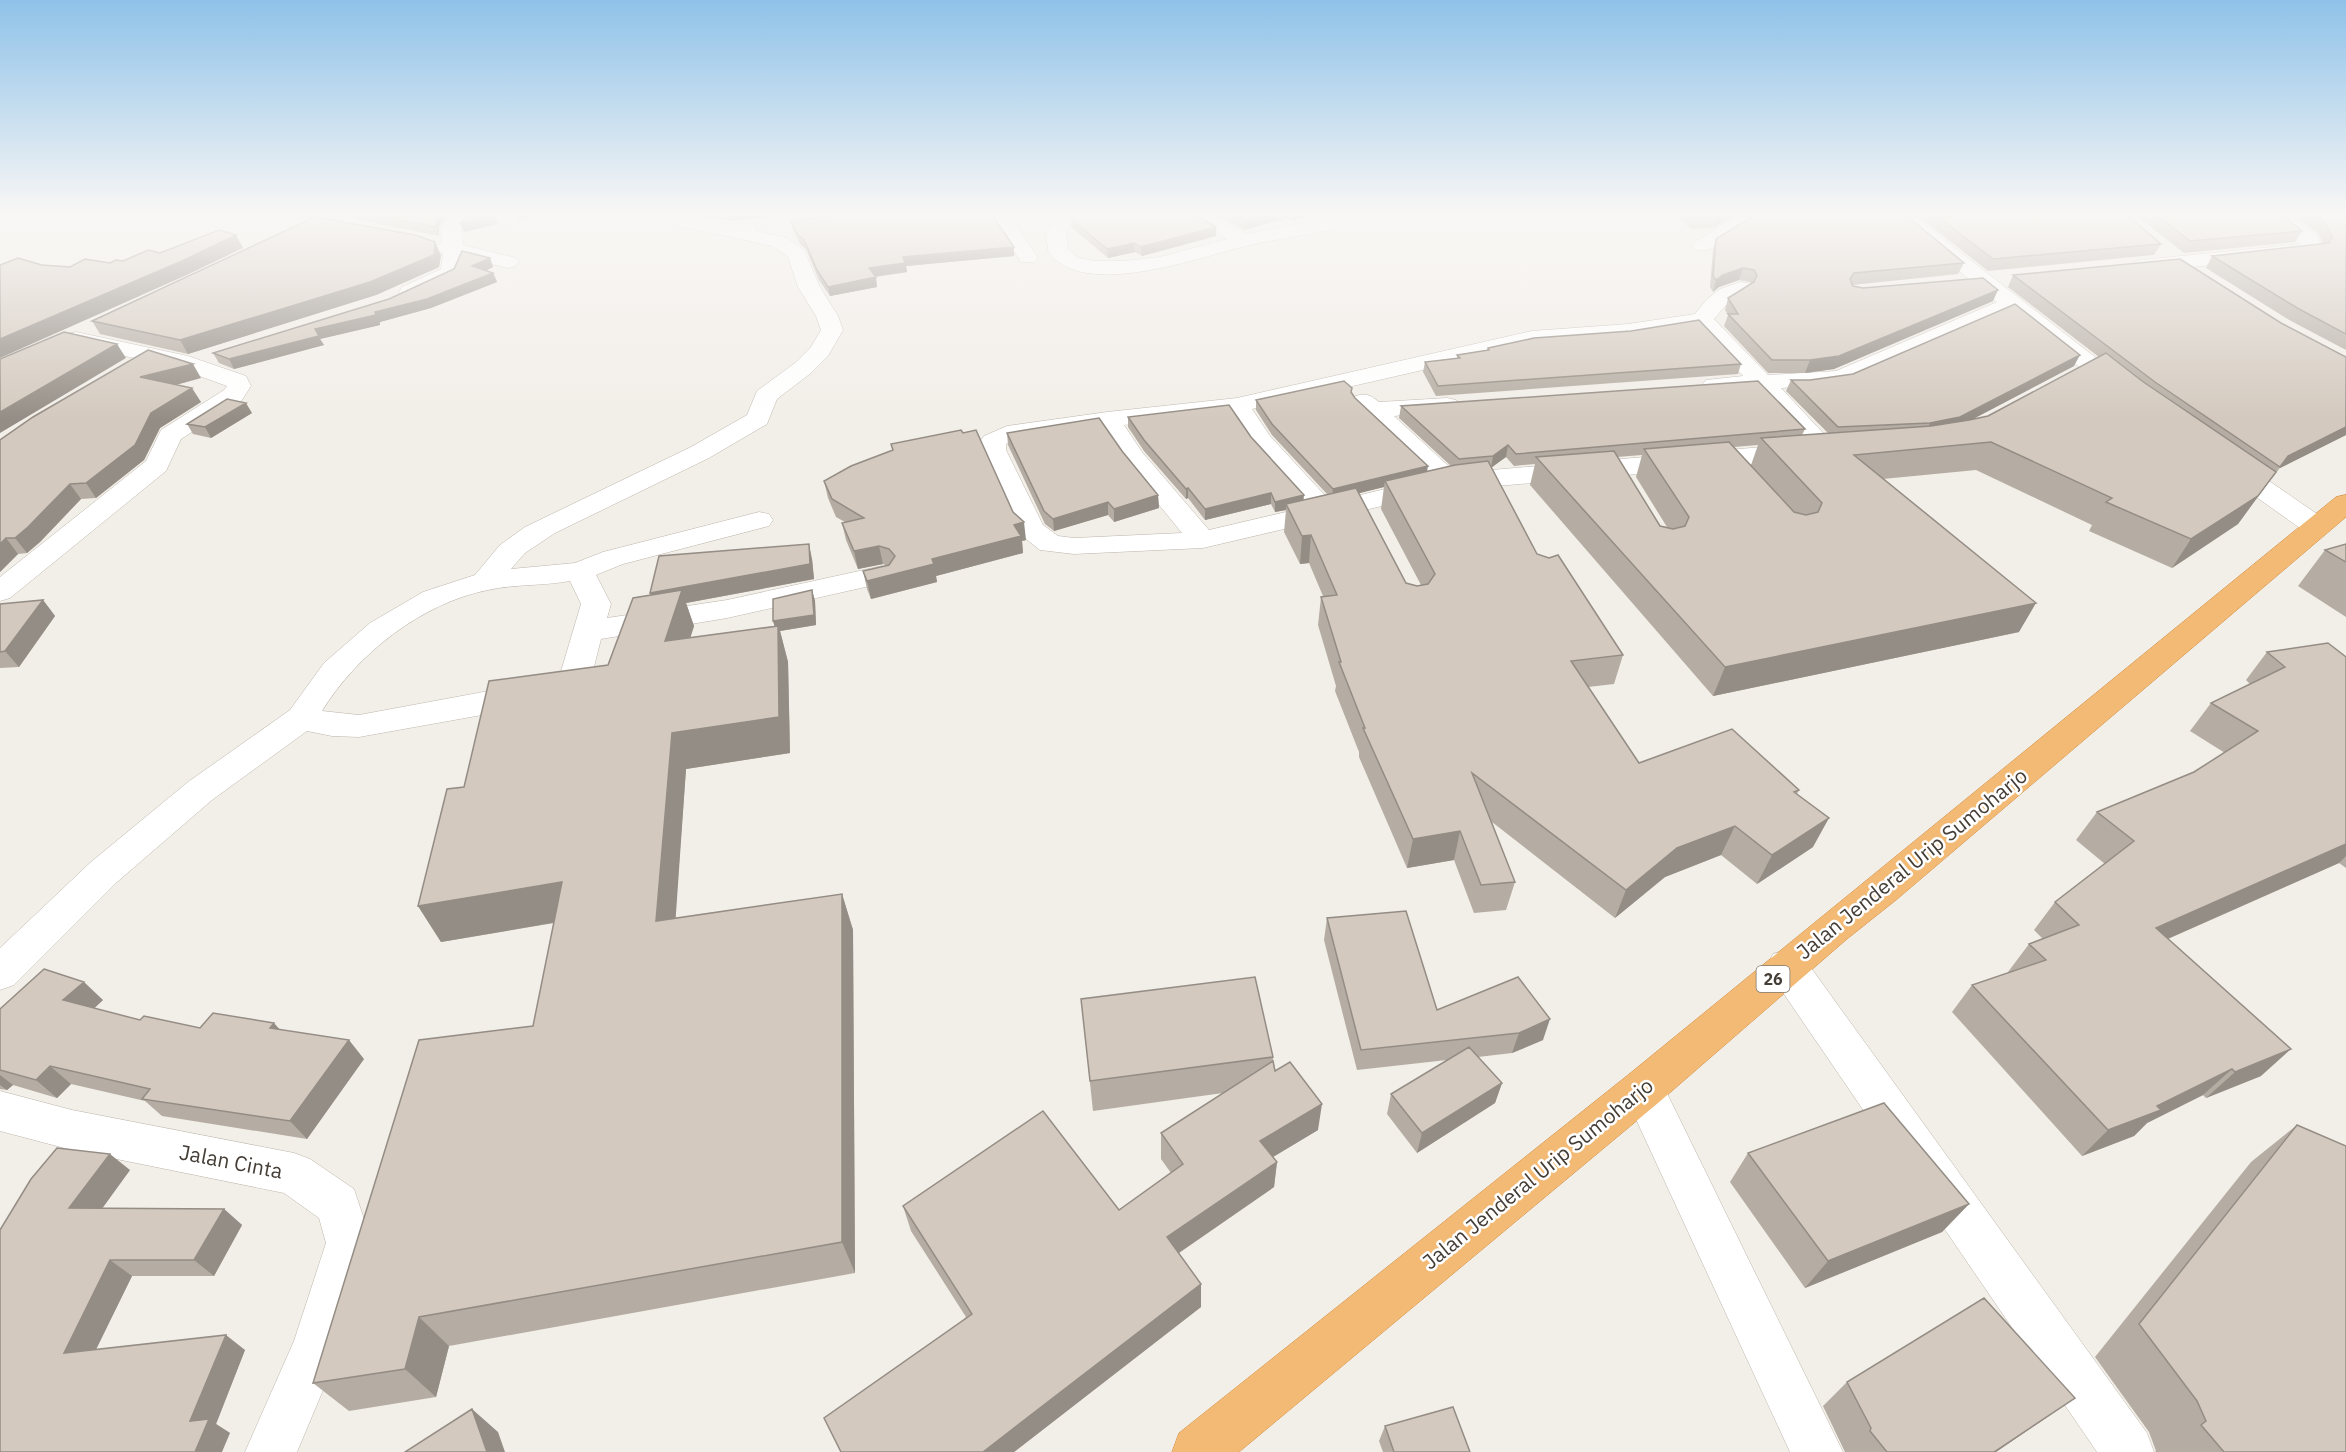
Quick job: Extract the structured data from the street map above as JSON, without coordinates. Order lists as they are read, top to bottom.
{
  "streets": {
    "highway": ["Jalan Jenderal Urip Sumoharjo", "26"],
    "street": ["Jalan Cinta"]
  }
}
